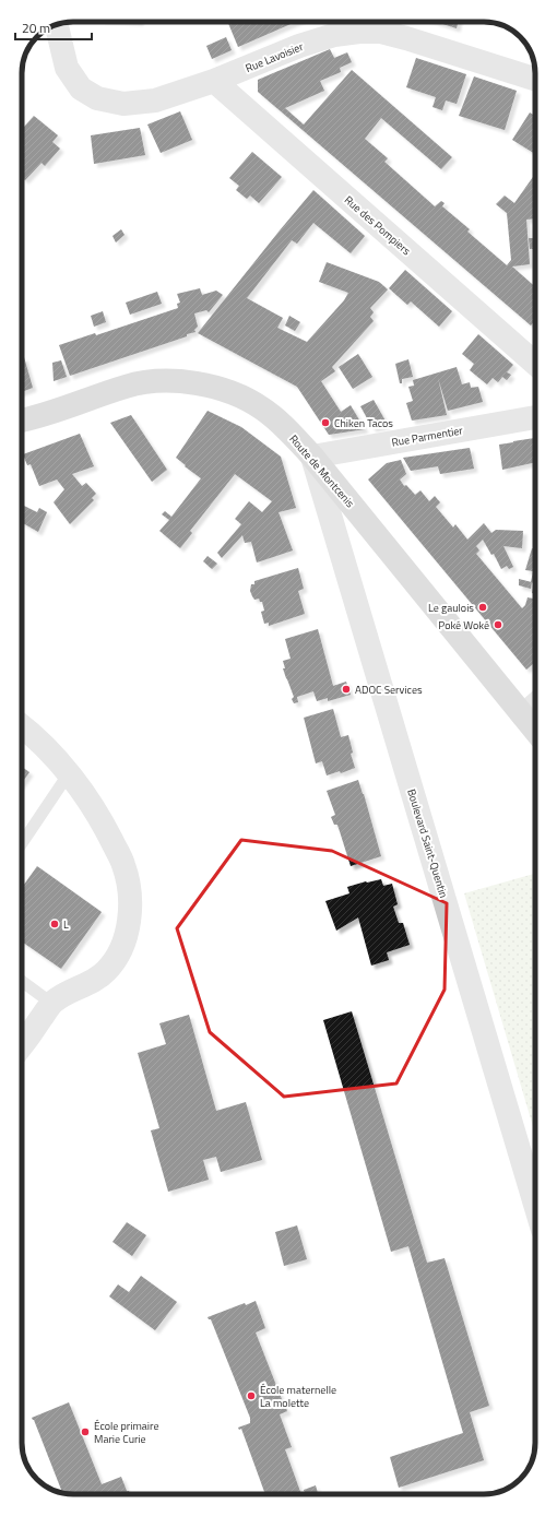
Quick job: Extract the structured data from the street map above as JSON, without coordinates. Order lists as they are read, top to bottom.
{
  "streets": {
    "main road": ["Route de Montcenis"],
    "street": [
      "Rue Lavoisier",
      "Rue des Pompiers",
      "Rue Parmentier",
      "Boulevard Saint-Quentin"
    ]
  },
  "crossings": [
    ["Rue Lavoisier", "Rue des Pompiers"],
    ["Rue Parmentier", "Route de Montcenis"],
    ["Rue Parmentier", "Boulevard Saint-Quentin"],
    ["Route de Montcenis", "Boulevard Saint-Quentin"]
  ],
  "places": [
    "Chiken Tacos",
    "Le gaulois",
    "Poké Woké",
    "ADOC Services",
    "L",
    "École maternelle La molette",
    "École primaire Marie Curie"
  ],
  "scale_bar": "20 m"
}
